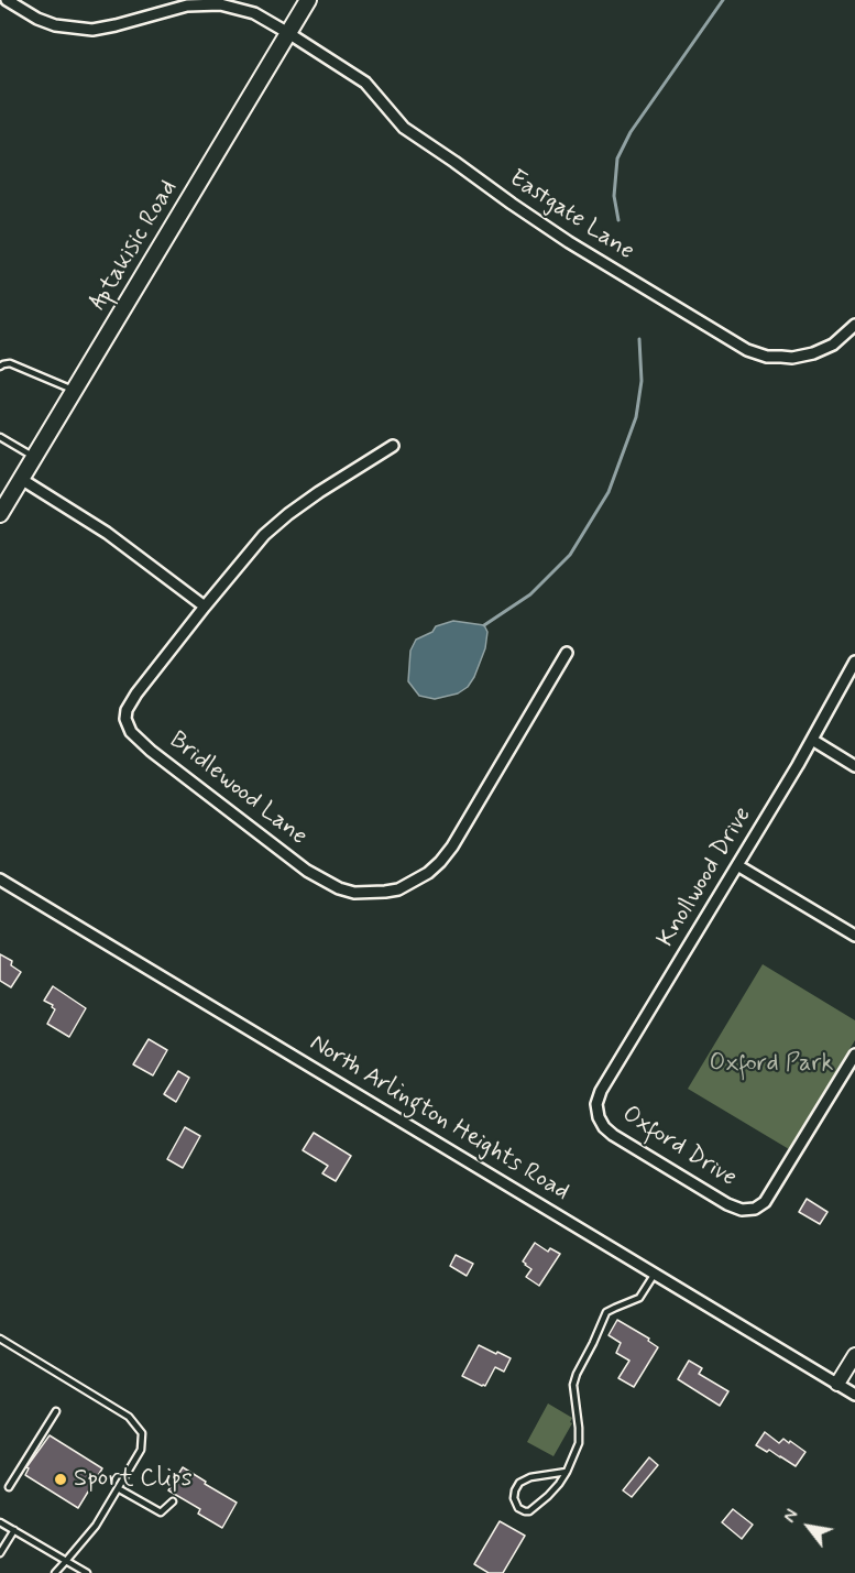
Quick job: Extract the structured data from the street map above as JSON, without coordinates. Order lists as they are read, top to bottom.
{
  "streets": {
    "main road": ["Aptakisic Road"],
    "street": [
      "Eastgate Lane",
      "Bridlewood Lane",
      "Knollwood Drive",
      "North Arlington Heights Road",
      "Oxford Drive"
    ]
  },
  "crossings": [
    ["Eastgate Lane", "Aptakisic Road"],
    ["Knollwood Drive", "Oxford Drive"]
  ],
  "parks": ["Oxford Park"],
  "places": ["Sport Clips"],
  "north": "top left"
}
